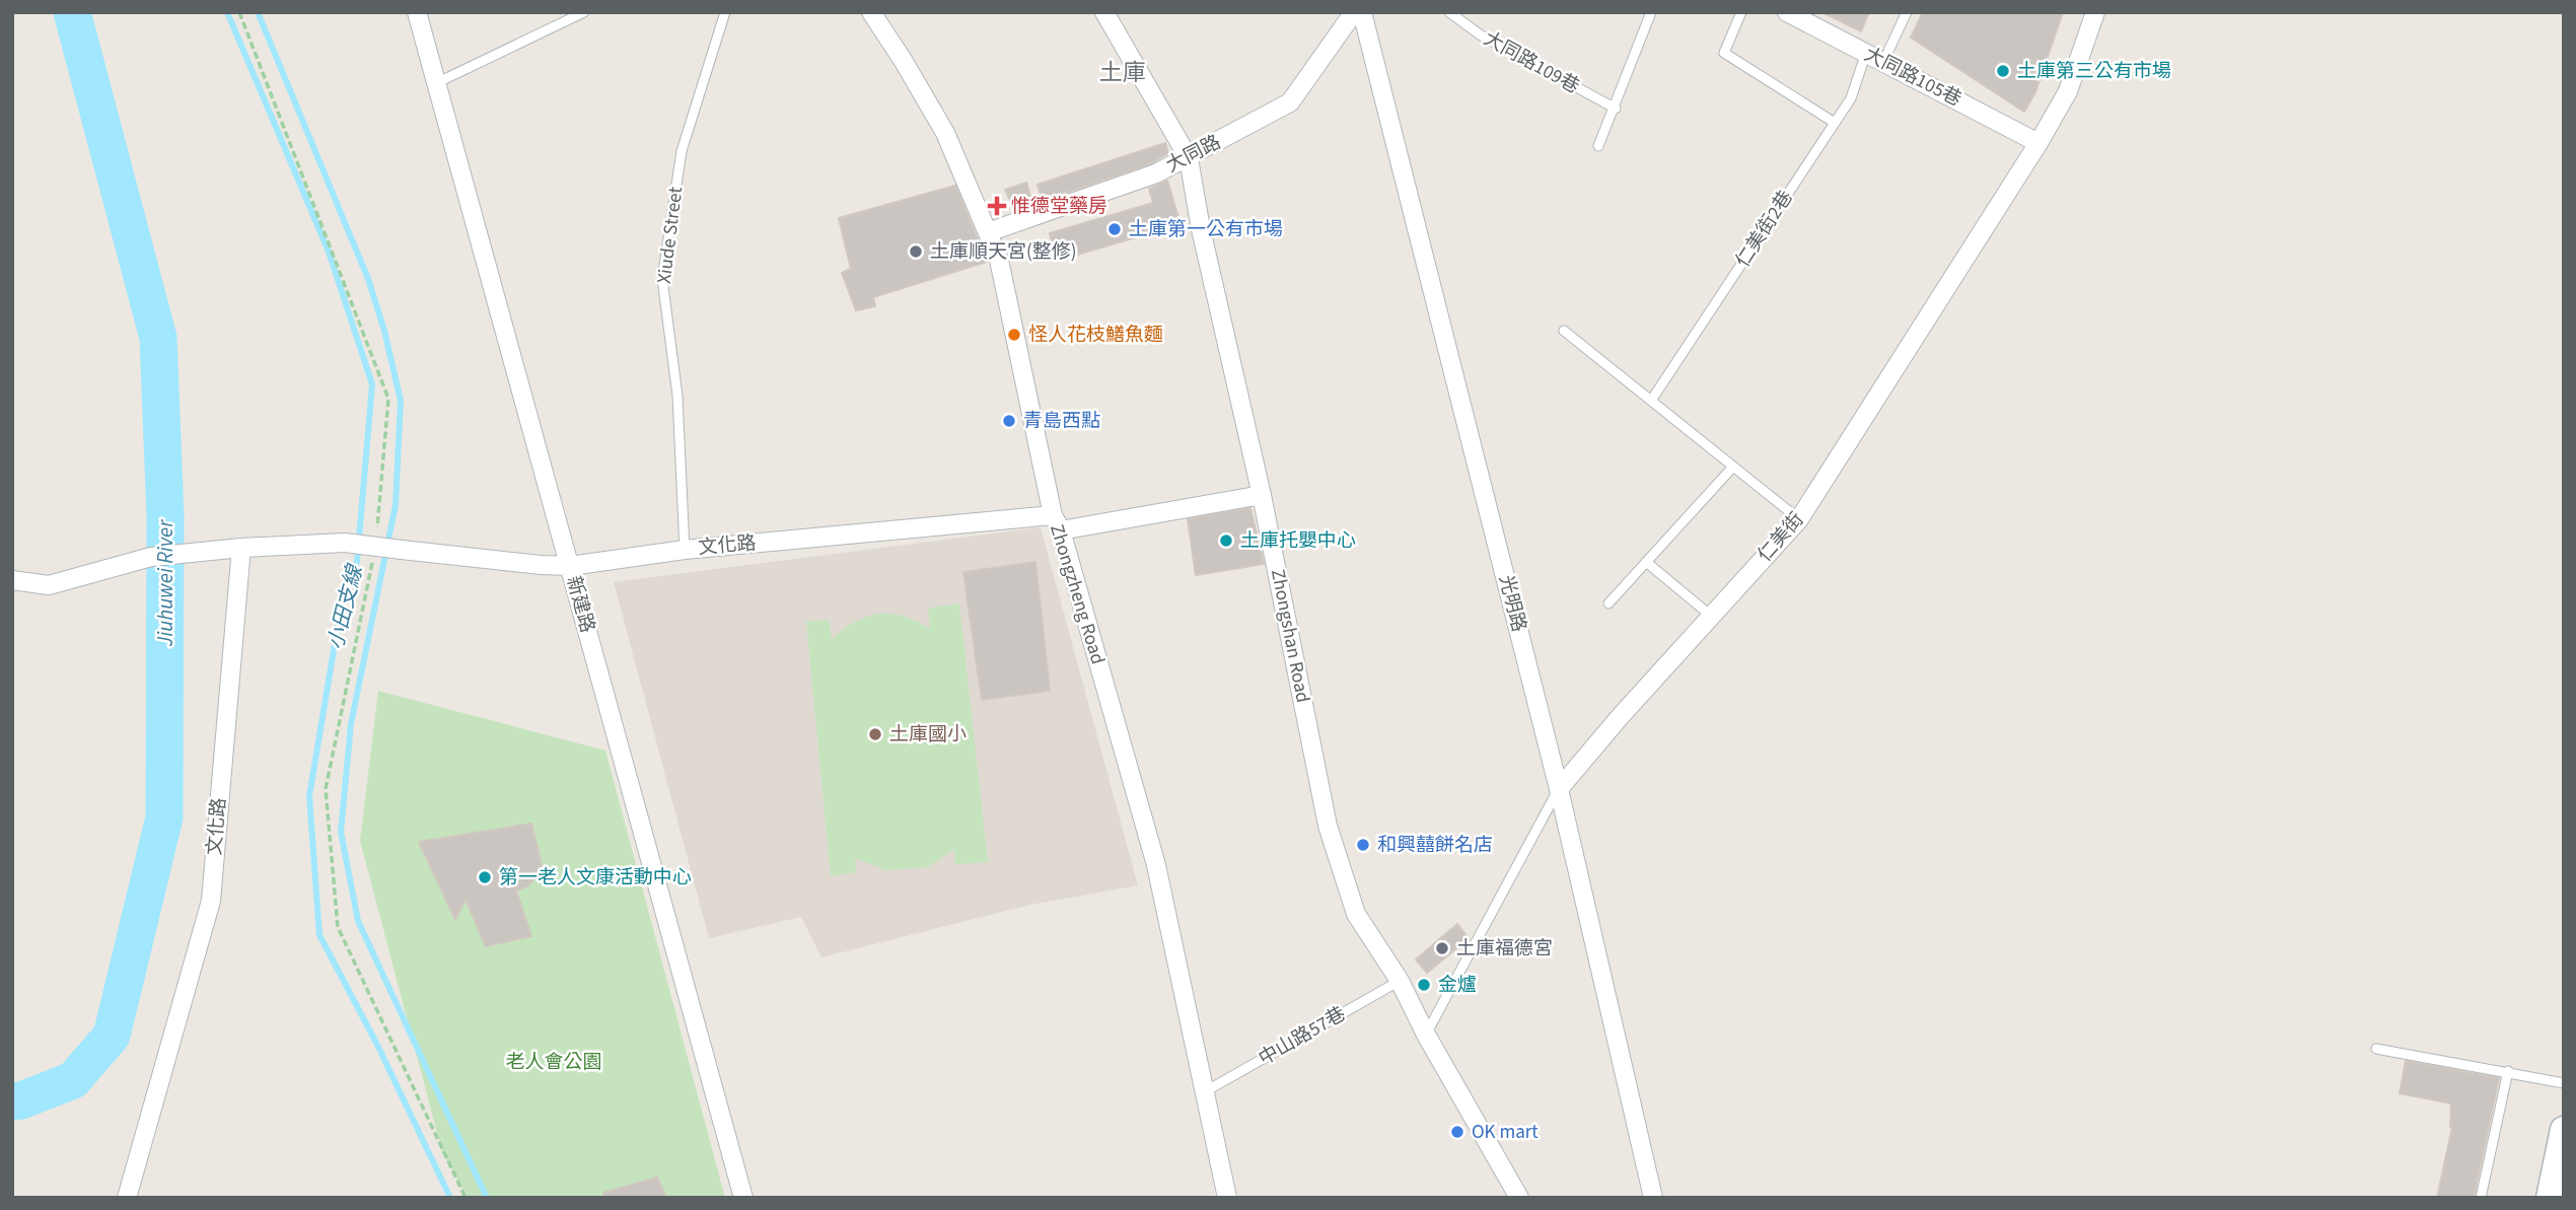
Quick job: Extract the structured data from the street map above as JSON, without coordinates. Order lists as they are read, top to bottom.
{
  "streets": {
    "street": [
      "大同路105巷",
      "大同路",
      "仁美街",
      "文化路",
      "Zhongzheng Road",
      "光明路",
      "新建路",
      "Zhongshan Road"
    ],
    "lane": [
      "大同路109巷",
      "仁美街2巷",
      "Xiude Street",
      "中山路57巷"
    ]
  },
  "crossings": [
    ["大同路105巷", "仁美街2巷"],
    ["大同路105巷", "仁美街"],
    ["大同路", "Zhongzheng Road"],
    ["大同路", "Zhongshan Road"],
    ["Xiude Street", "文化路"],
    ["仁美街", "光明路"],
    ["仁美街", "Zhongshan Road"],
    ["文化路", "Zhongzheng Road"],
    ["文化路", "新建路"],
    ["文化路", "Zhongshan Road"],
    ["Zhongzheng Road", "中山路57巷"],
    ["Zhongshan Road", "中山路57巷"]
  ],
  "districts": ["土庫"],
  "water": ["Jiuhuwei River", "小田支線"],
  "parks": ["老人會公園"],
  "places": {
    "other": [
      "土庫第三公有市場",
      "土庫第一公有市場",
      "土庫順天宮(整修)",
      "怪人花枝鱔魚麵",
      "青島西點",
      "土庫托嬰中心",
      "土庫國小",
      "和興囍餅名店",
      "第一老人文康活動中心",
      "土庫福德宮",
      "金爐",
      "OK mart"
    ],
    "health": ["惟德堂藥房"]
  }
}
